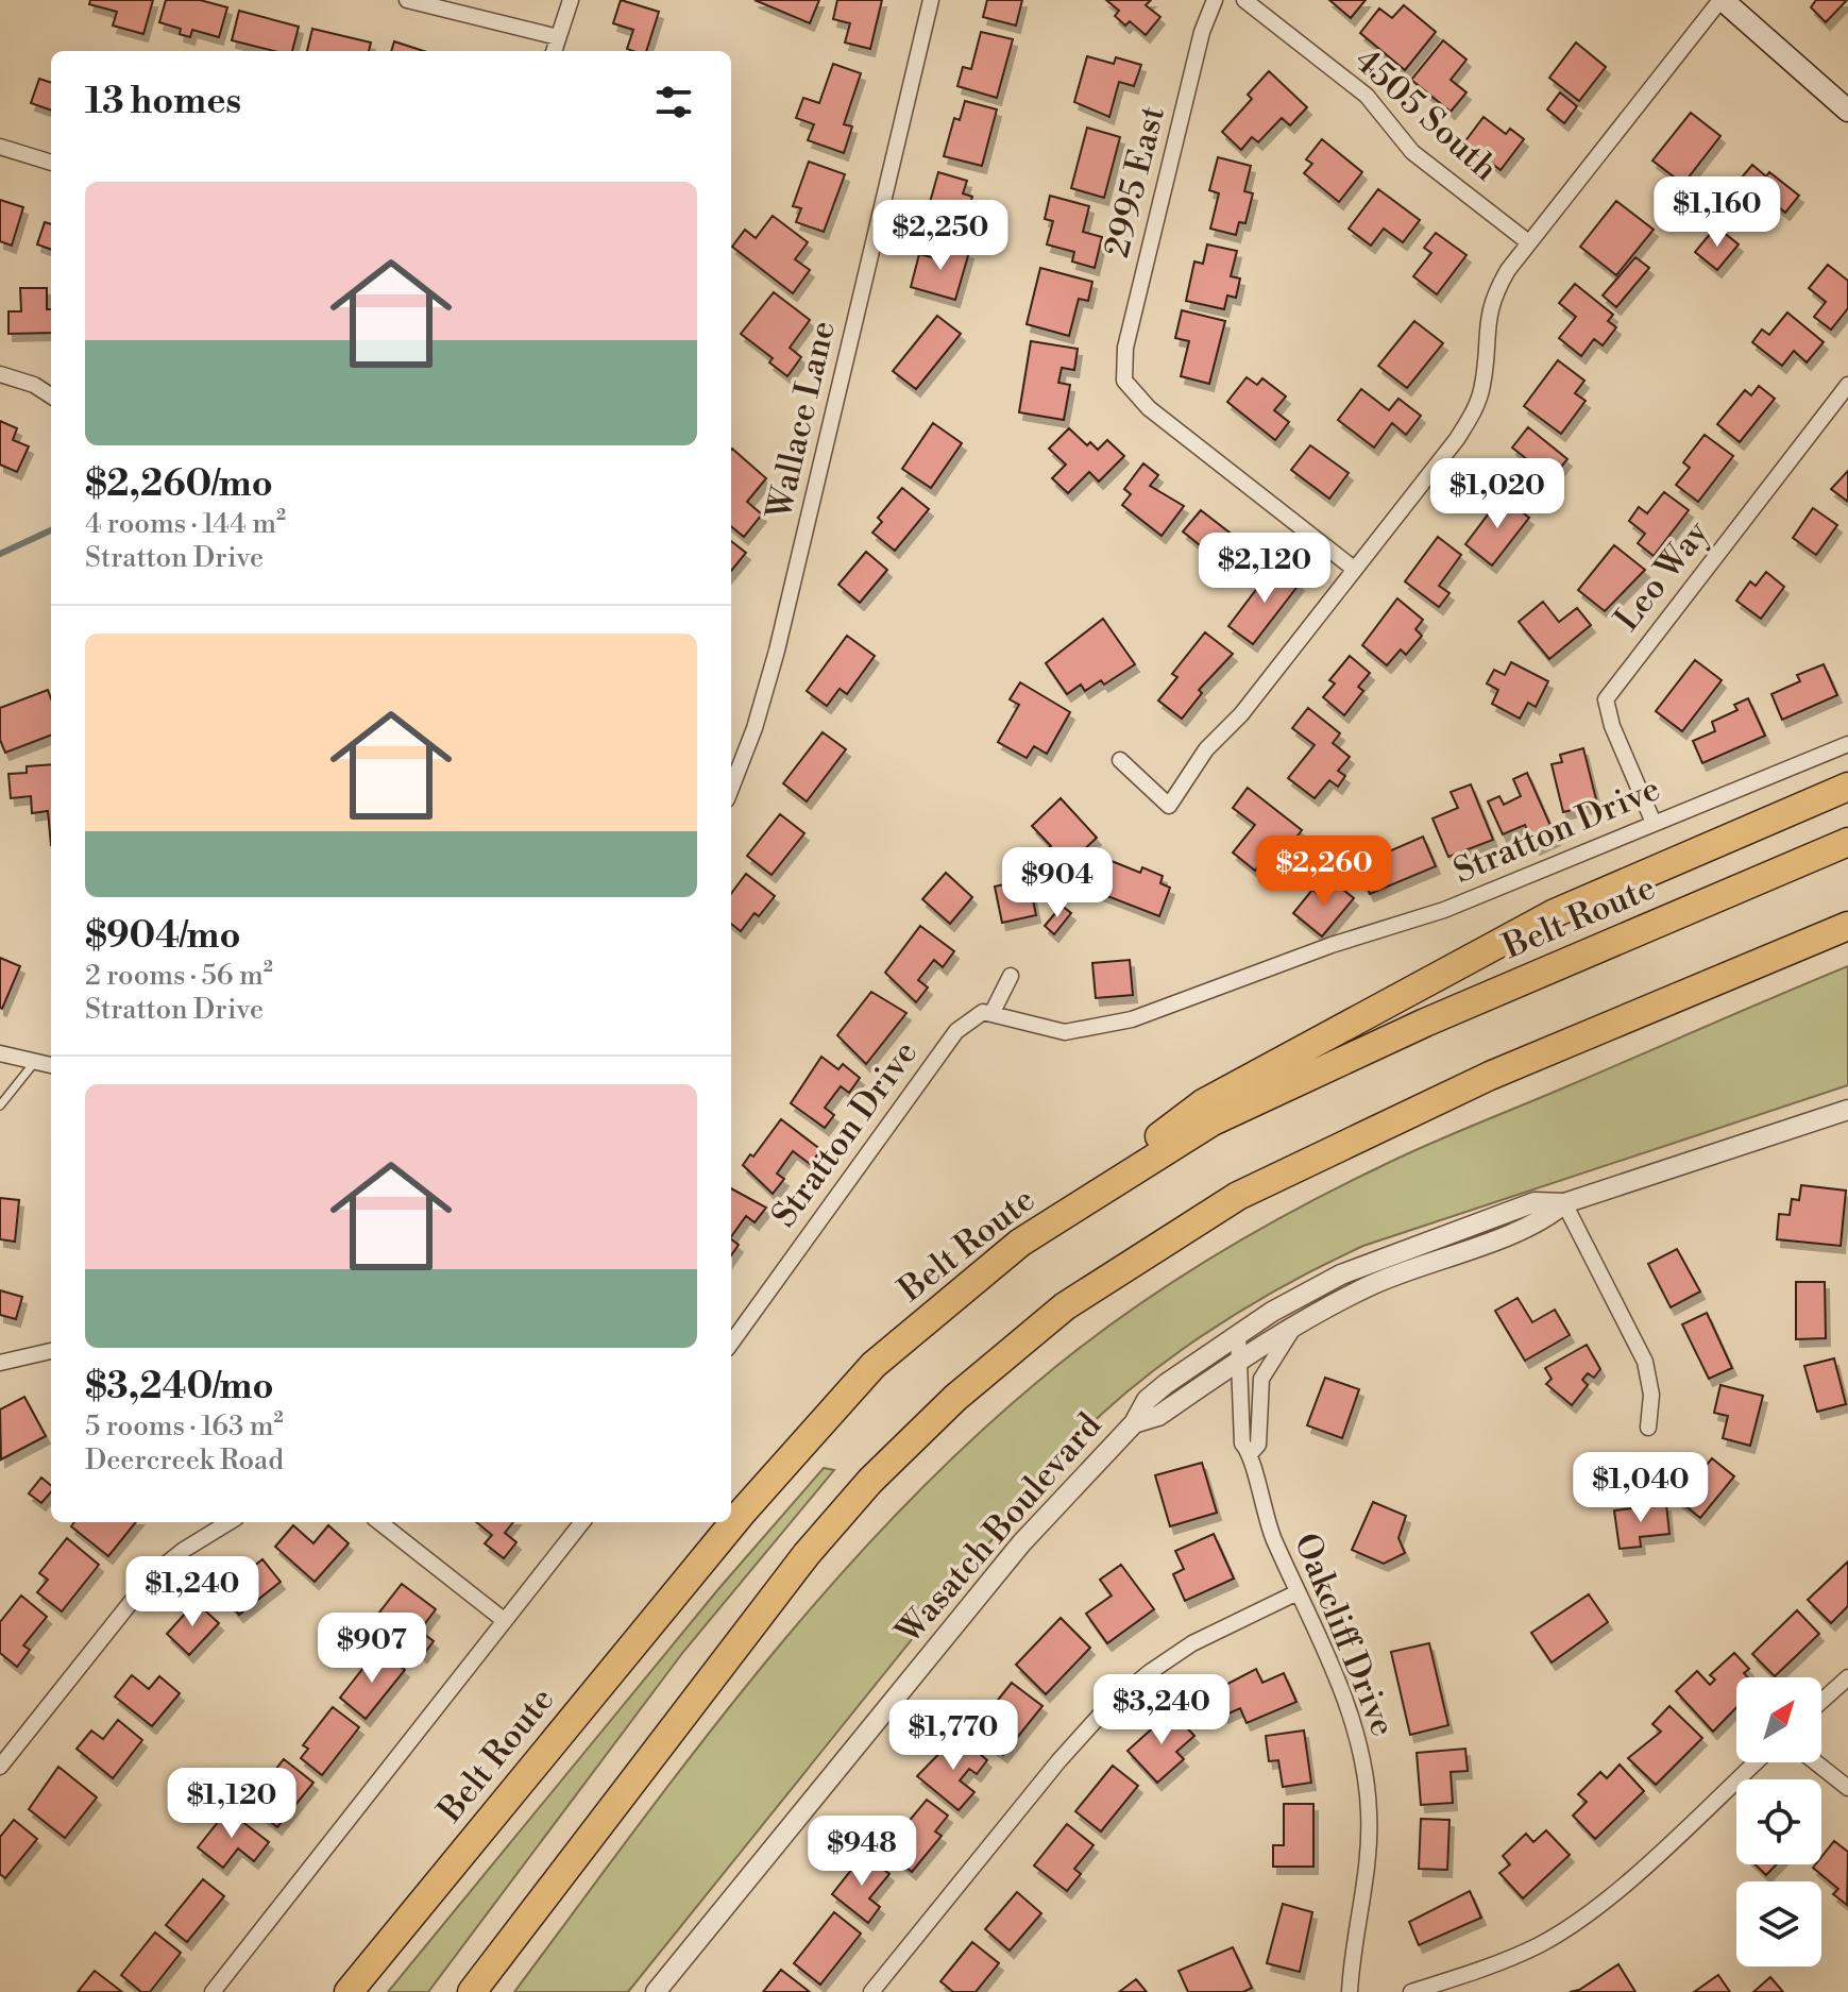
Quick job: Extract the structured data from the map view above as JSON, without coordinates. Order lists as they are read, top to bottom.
{
  "streets": {
    "highway": ["Belt Route"],
    "street": [
      "4505 South",
      "2995 East",
      "Wallace Lane",
      "Leo Way",
      "Stratton Drive",
      "Wasatch Boulevard",
      "Oakcliff Drive"
    ]
  },
  "crossings": [
    ["Leo Way", "Stratton Drive"],
    ["Wasatch Boulevard", "Oakcliff Drive"]
  ],
  "north": "top right",
  "page": {
    "heading": "13 homes",
    "list": [
      {
        "name": "$2,260/mo",
        "note": "4 rooms · 144 m² · Stratton Drive"
      },
      {
        "name": "$904/mo",
        "note": "2 rooms · 56 m² · Stratton Drive"
      },
      {
        "name": "$3,240/mo",
        "note": "5 rooms · 163 m² · Deercreek Road"
      }
    ],
    "price": [
      "$1,160",
      "$2,250",
      "$1,020",
      "$2,120",
      "$2,260",
      "$904",
      "$1,040",
      "$1,240",
      "$907",
      "$3,240",
      "$1,770",
      "$1,120",
      "$948"
    ]
  }
}
